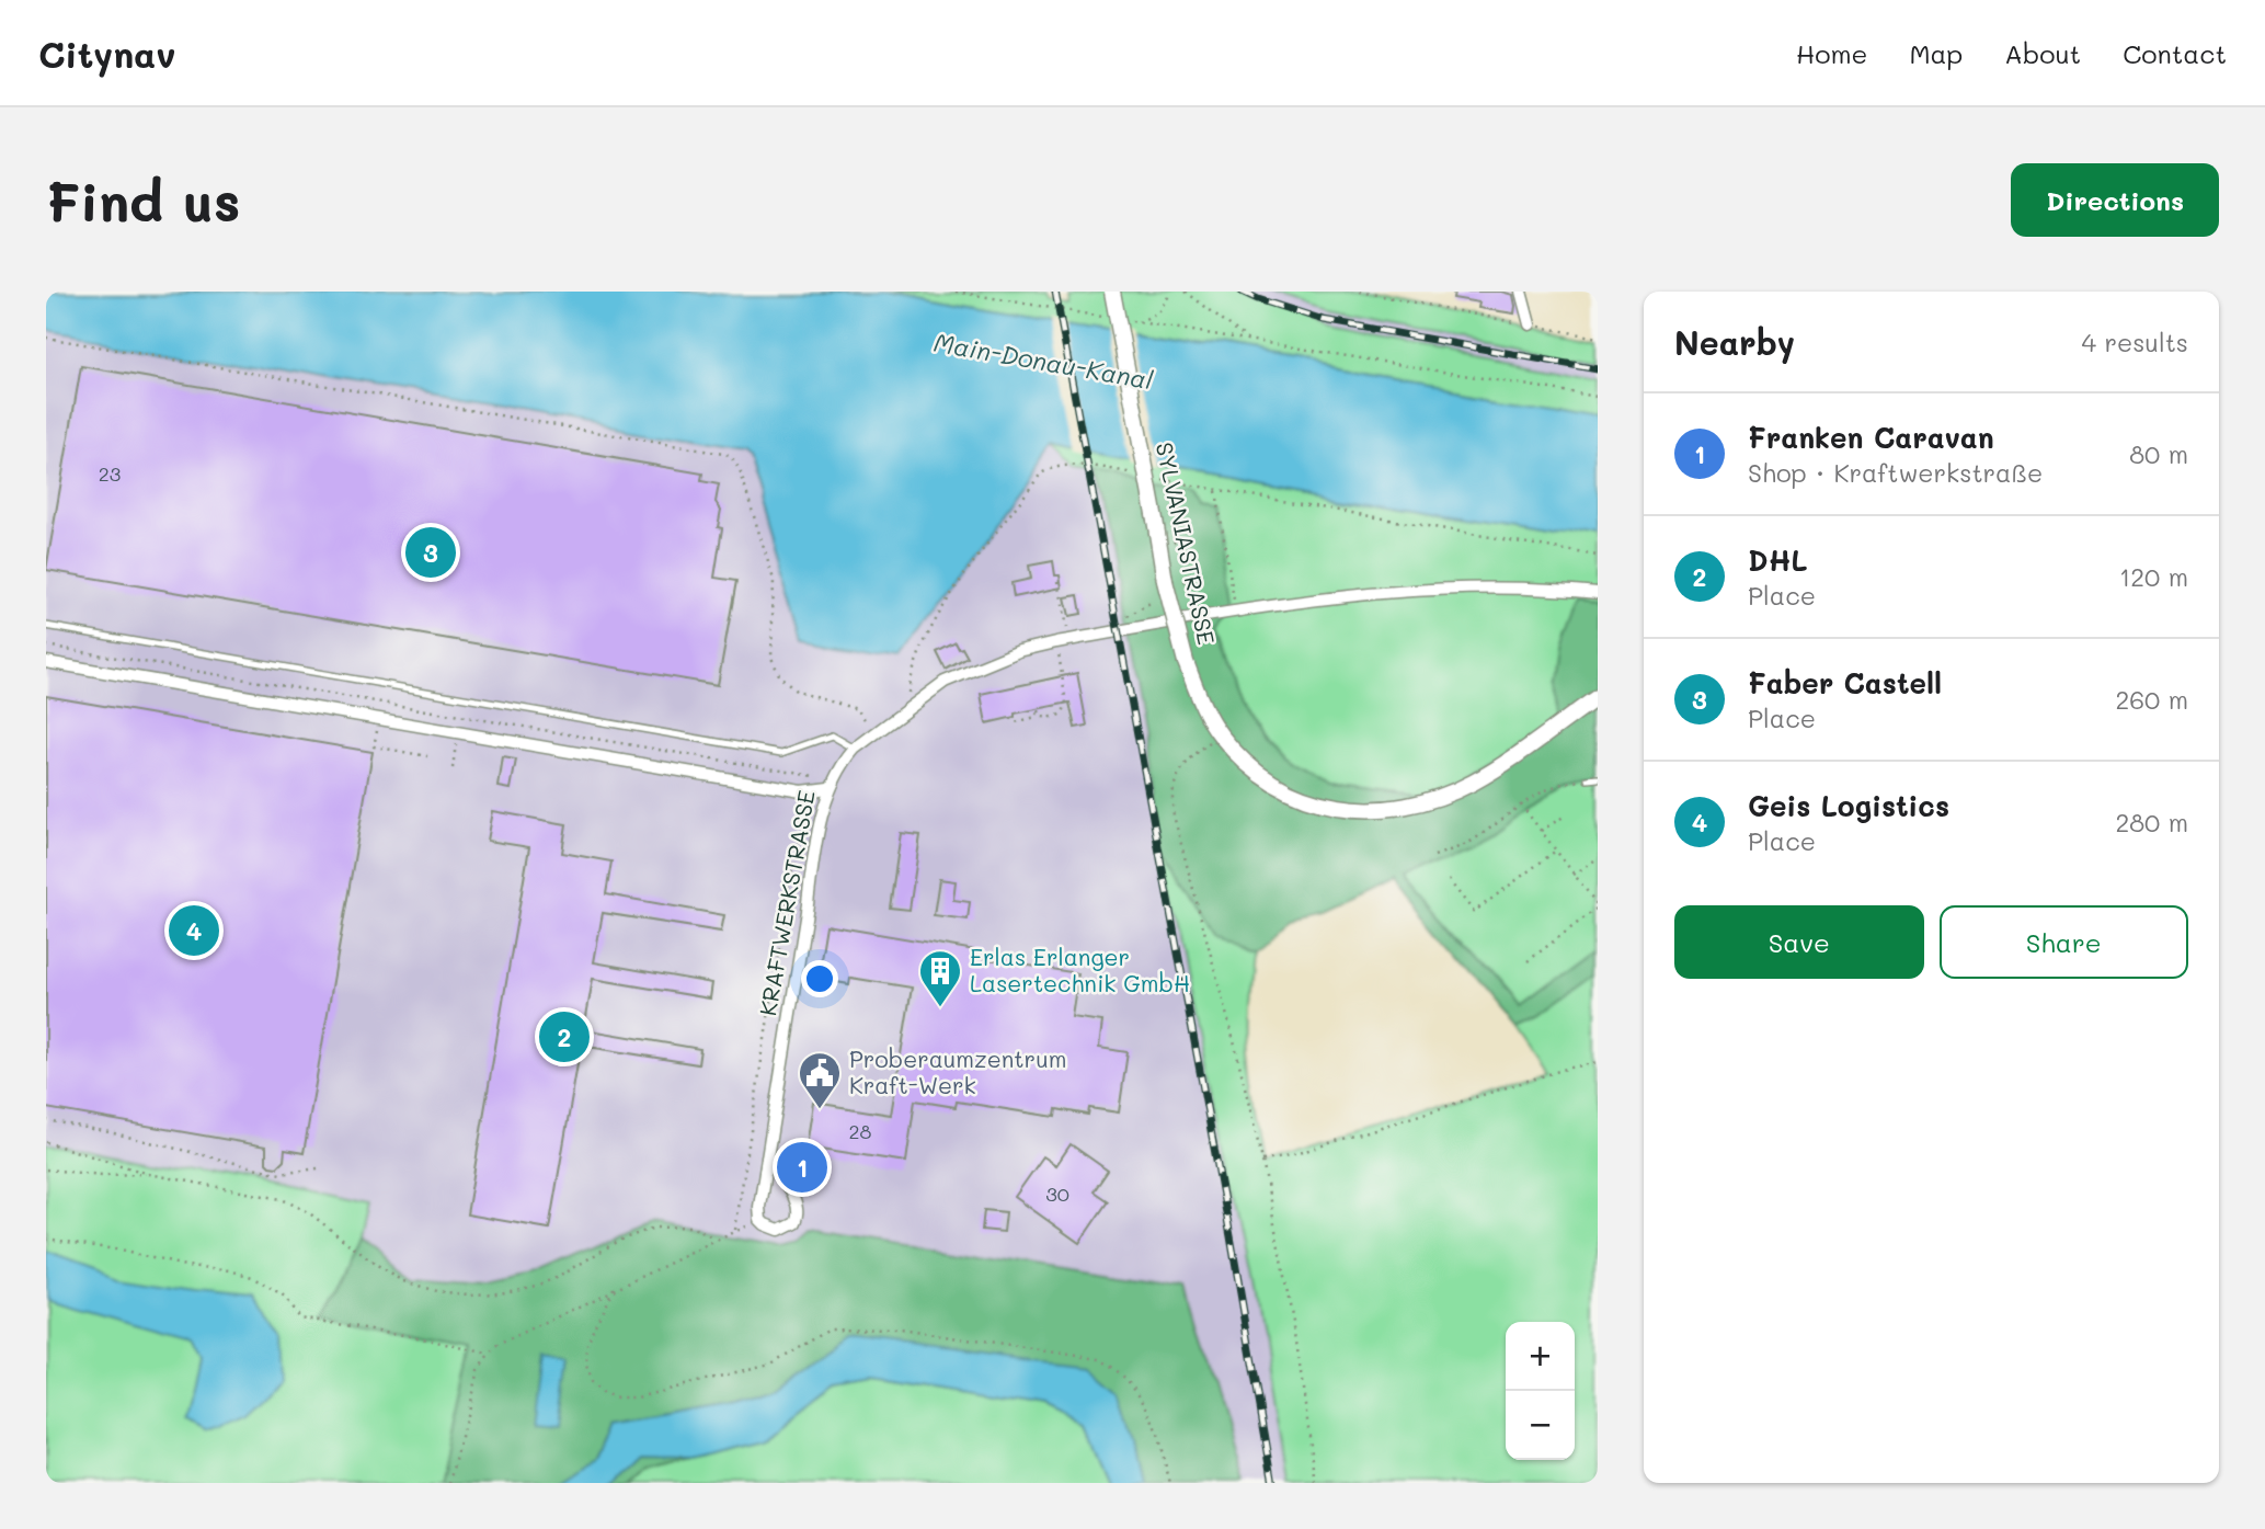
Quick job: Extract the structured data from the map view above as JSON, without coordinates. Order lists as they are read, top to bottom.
{
  "streets": {
    "street": ["SYLVANIASTRASSE", "KRAFTWERKSTRASSE"]
  },
  "water": ["Main-Donau-Kanal"],
  "places": {
    "building": ["Erlas Erlanger Lasertechnik GmbH"],
    "public building": ["Proberaumzentrum Kraft-Werk"]
  },
  "house_numbers": ["23", "28", "30"],
  "page": {
    "header": "Citynav",
    "nav": [
      "Home",
      "Map",
      "About",
      "Contact"
    ],
    "buttons": [
      "Directions",
      ["Save", "Share"]
    ],
    "title": "Find us",
    "heading": ["Nearby", "4 results"],
    "list": [
      {
        "mark": "1",
        "name": "Franken Caravan",
        "note": "Shop · Kraftwerkstraße",
        "value": "80 m"
      },
      {
        "mark": "2",
        "name": "DHL",
        "note": "Place",
        "value": "120 m"
      },
      {
        "mark": "3",
        "name": "Faber Castell",
        "note": "Place",
        "value": "260 m"
      },
      {
        "mark": "4",
        "name": "Geis Logistics",
        "note": "Place",
        "value": "280 m"
      }
    ],
    "pins": [
      "3",
      "4",
      "2",
      "1"
    ],
    "map_buttons": ["+", "−"]
  }
}
